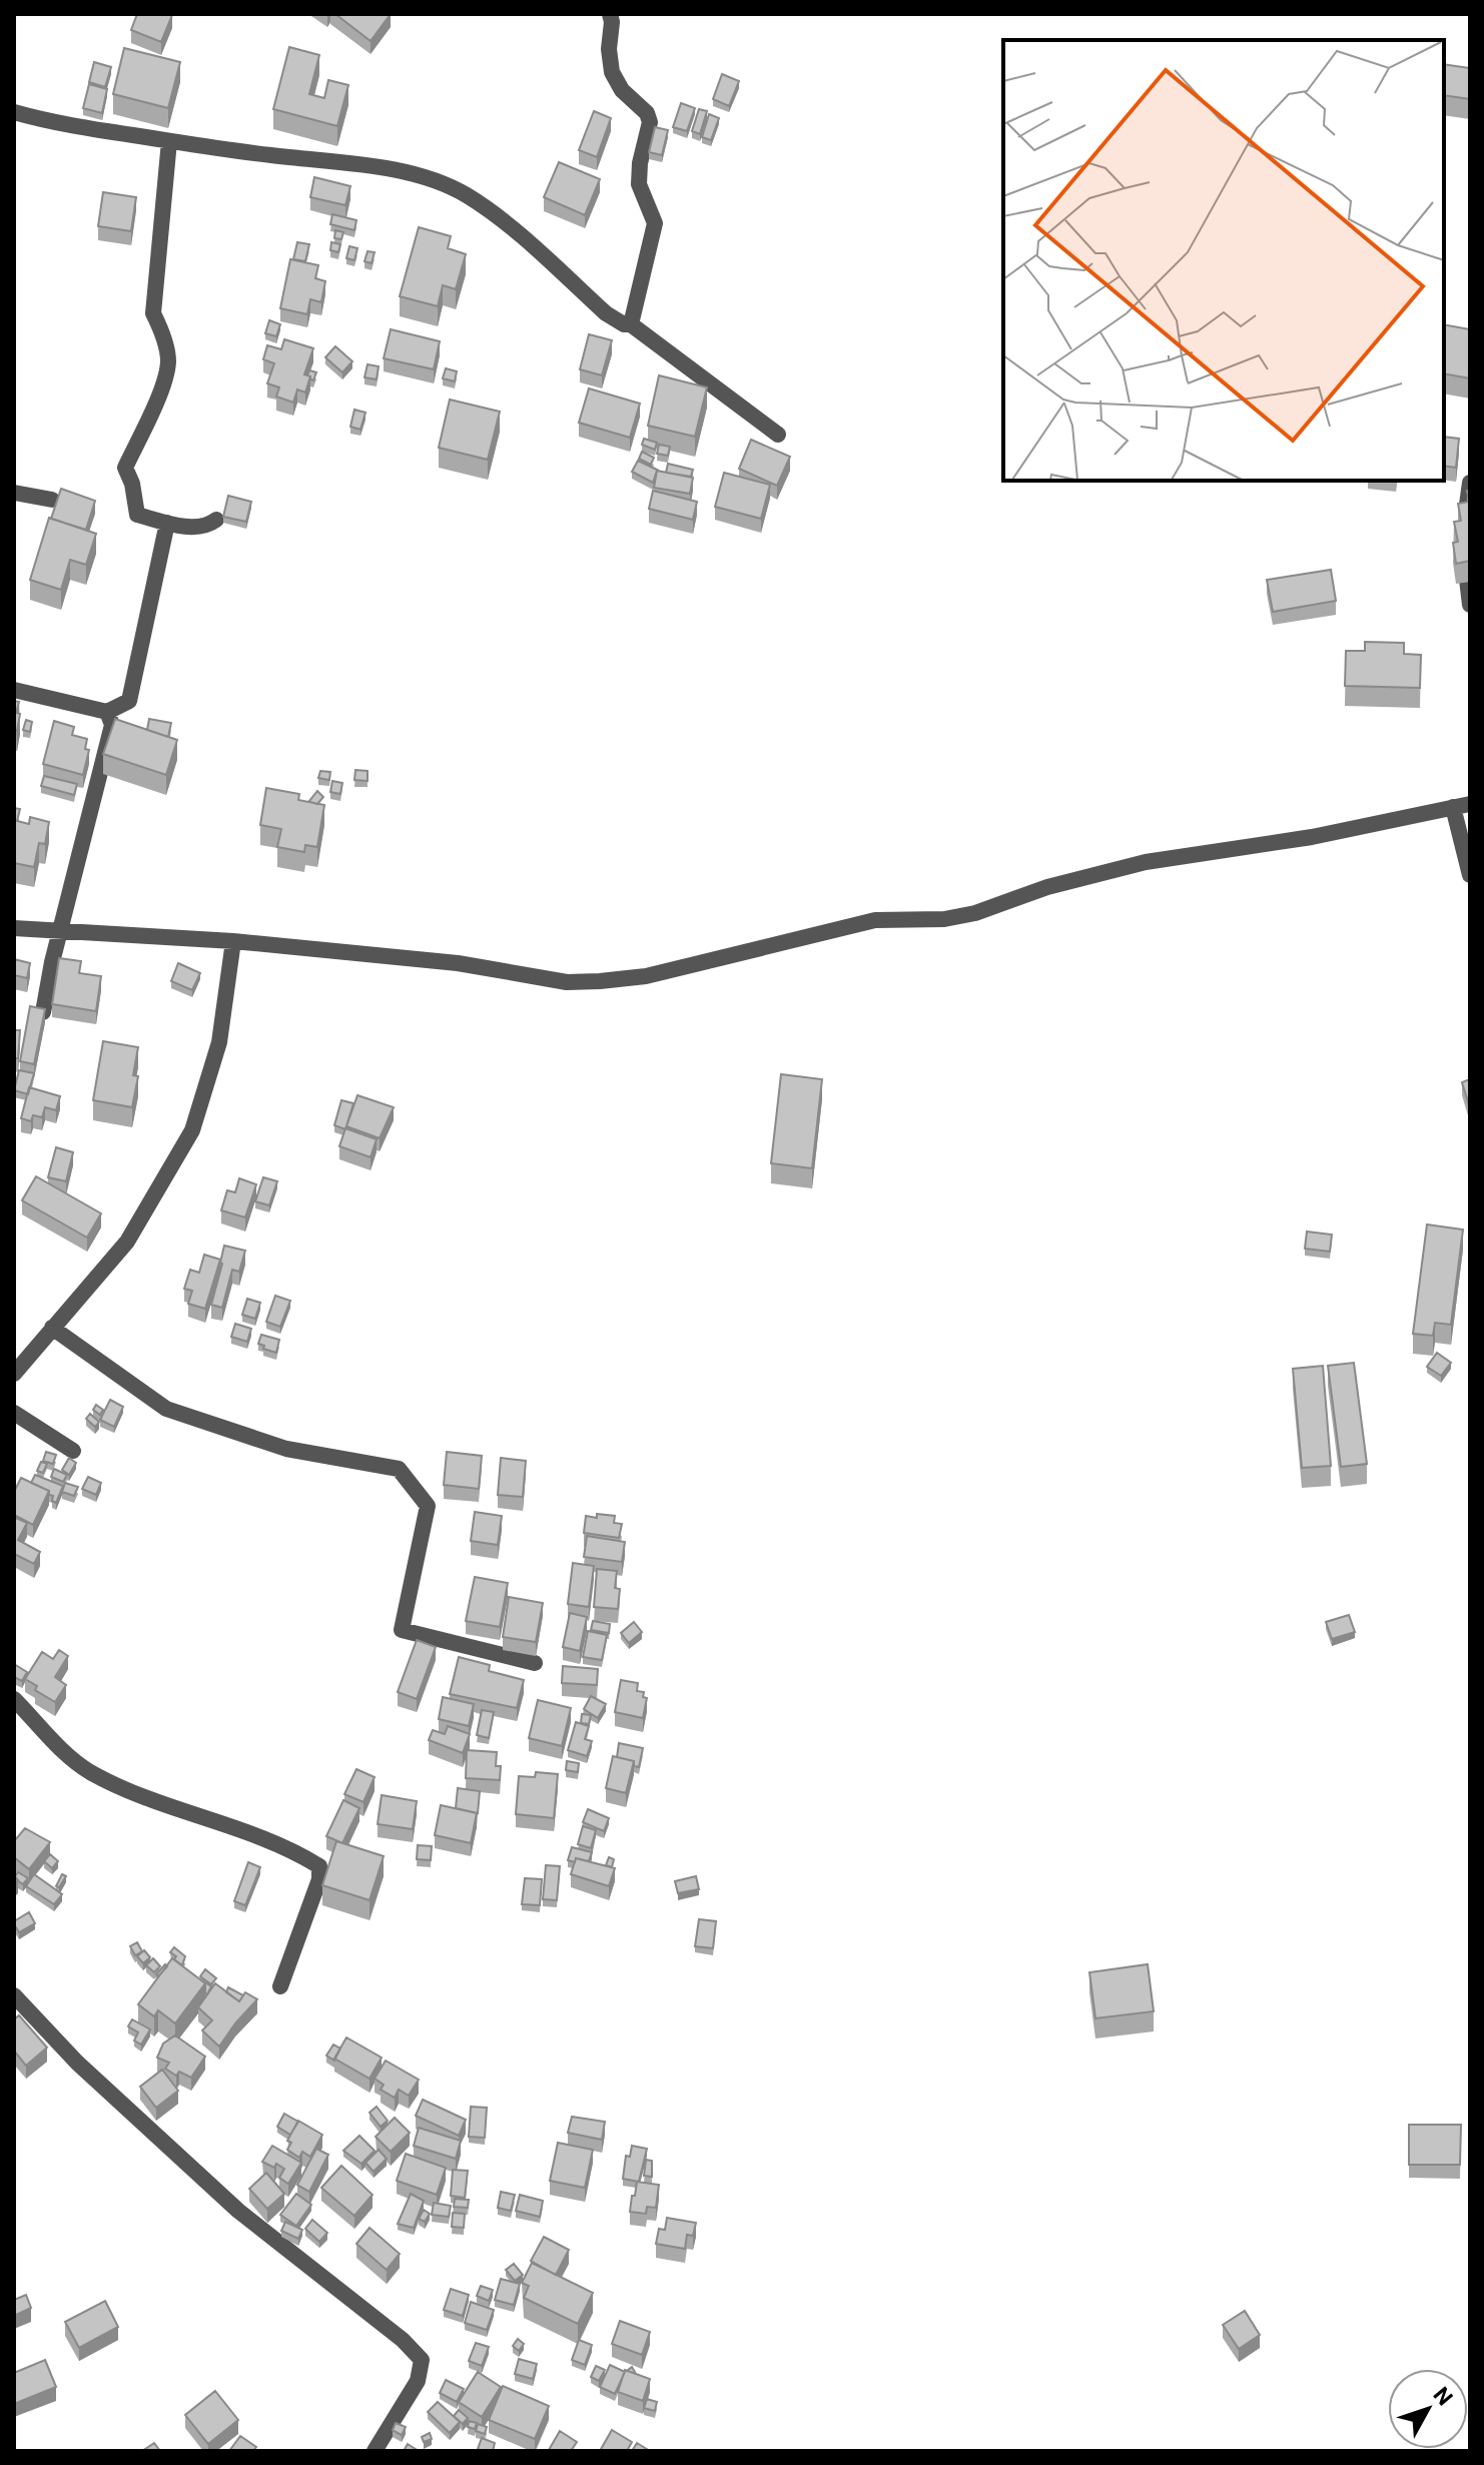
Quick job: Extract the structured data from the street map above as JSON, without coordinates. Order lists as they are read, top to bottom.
{
  "north": "top right"
}
